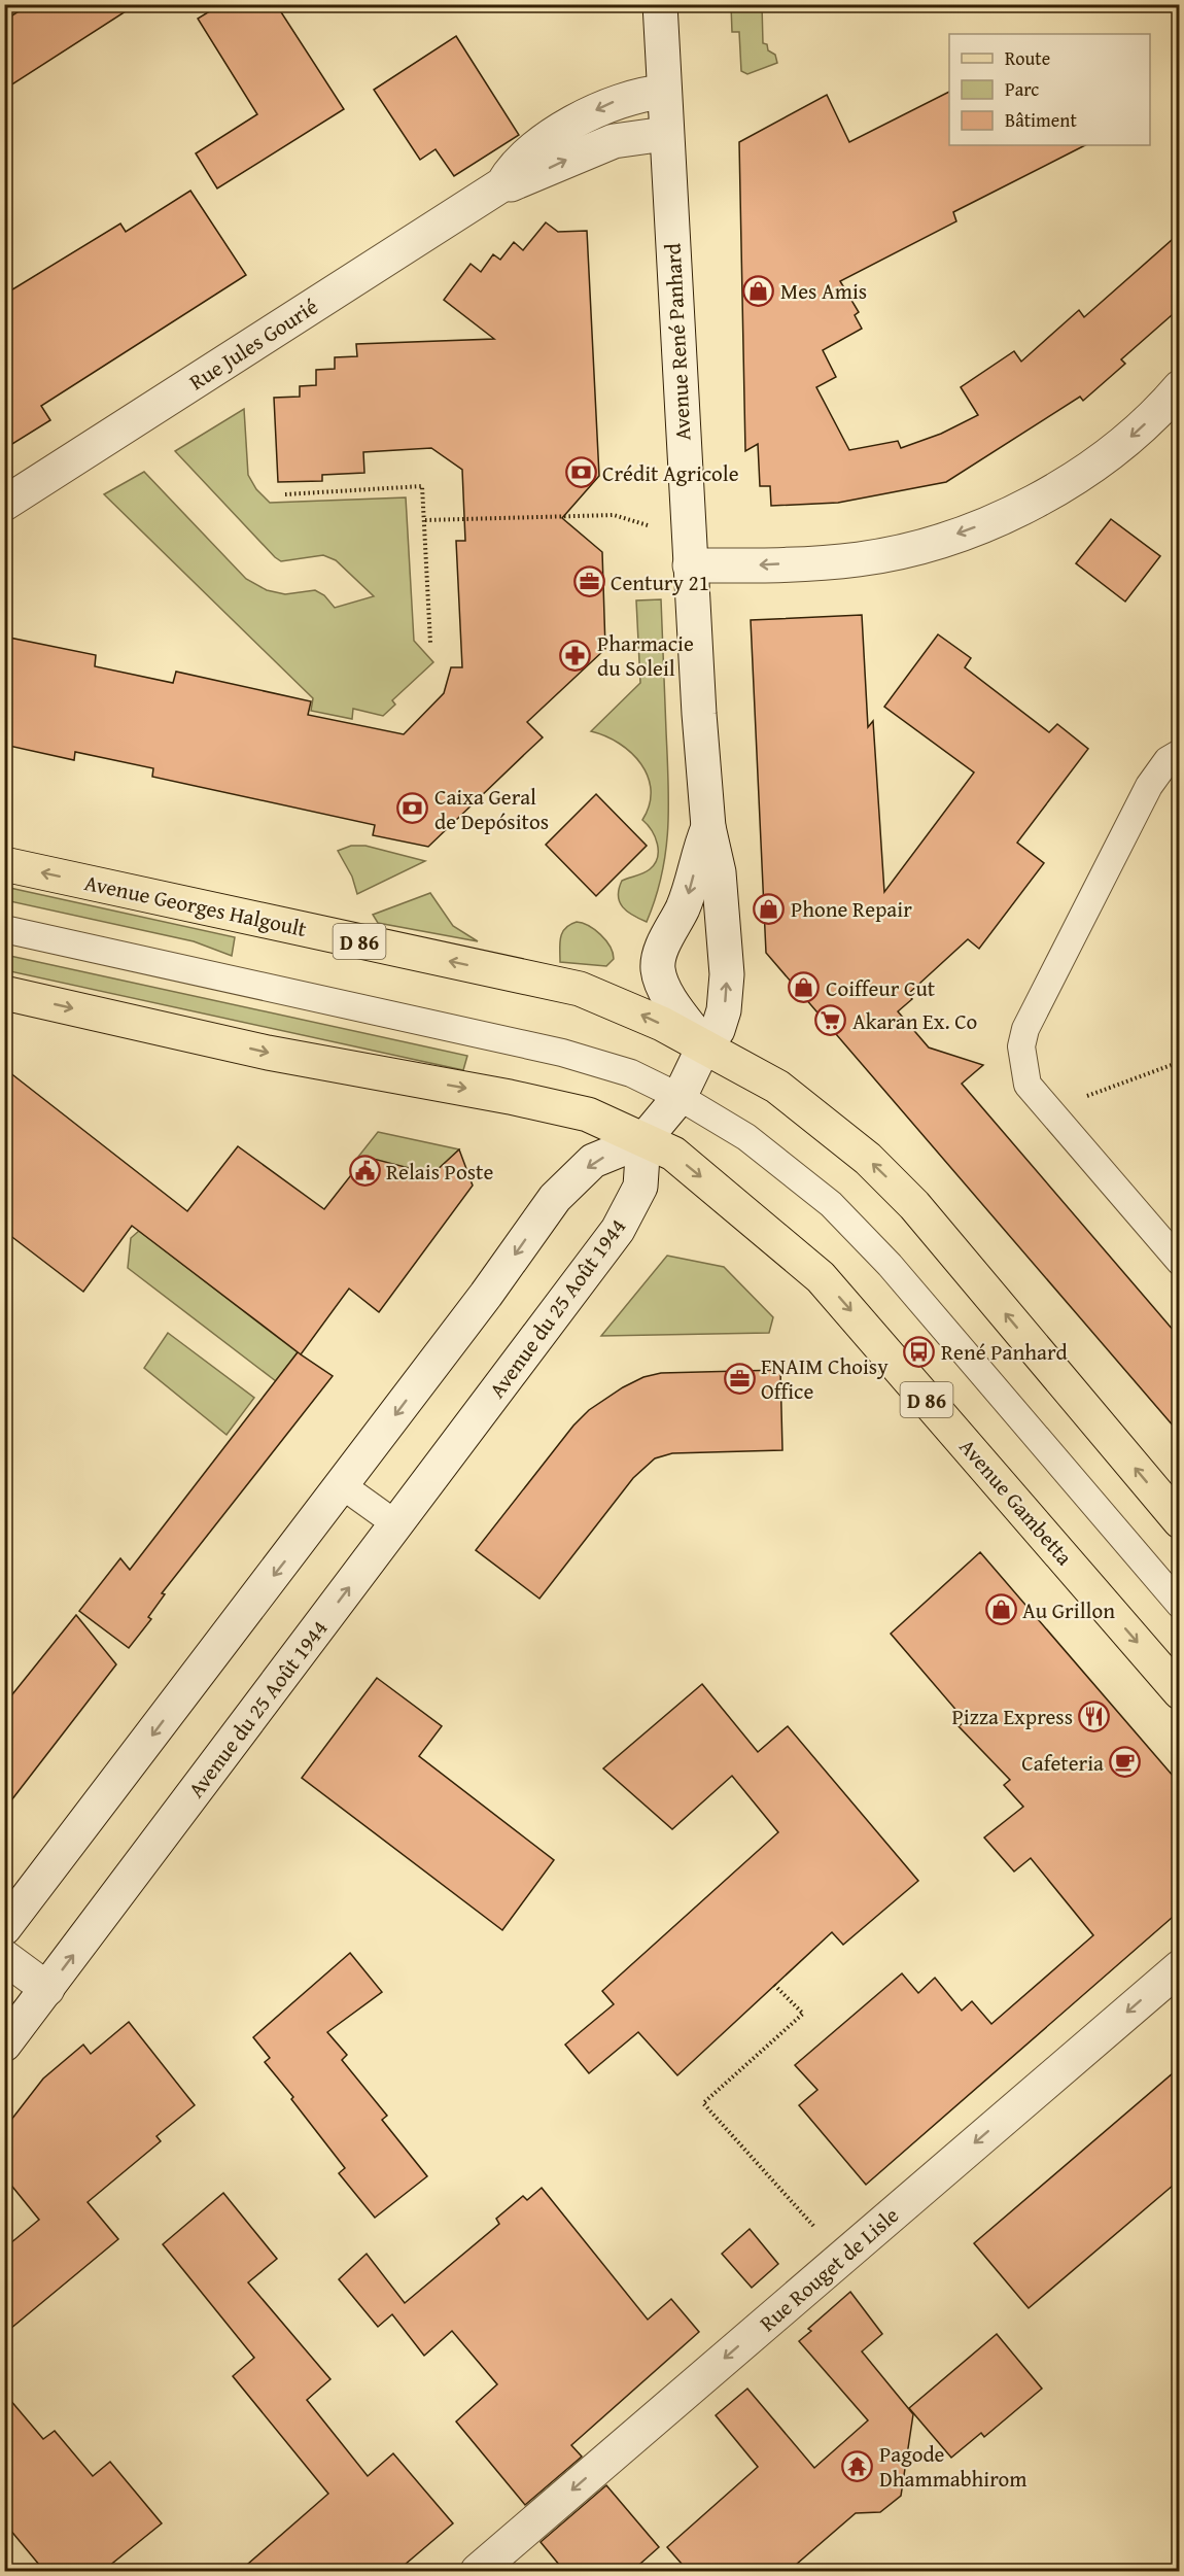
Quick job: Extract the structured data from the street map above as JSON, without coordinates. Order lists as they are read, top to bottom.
{
  "streets": {
    "main road": [
      "Avenue René Panhard",
      "Rue Jules Gourié",
      "Avenue Georges Halgoult",
      "D 86",
      "Avenue du 25 Août 1944",
      "Avenue Gambetta",
      "Rue Rouget de Lisle"
    ]
  },
  "crossings": [
    ["Avenue René Panhard", "Rue Jules Gourié"],
    ["Avenue René Panhard", "Avenue Georges Halgoult"],
    ["Avenue René Panhard", "D 86"],
    ["Avenue René Panhard", "Avenue du 25 Août 1944"],
    ["Avenue René Panhard", "Avenue Gambetta"],
    ["Avenue Georges Halgoult", "D 86"],
    ["Avenue du 25 Août 1944", "Avenue Gambetta"]
  ],
  "one_way": ["Avenue Georges Halgoult", "Rue Rouget de Lisle"],
  "places": {
    "shop": [
      "Mes Amis",
      "Phone Repair",
      "Coiffeur Cut",
      "Au Grillon"
    ],
    "bank": ["Crédit Agricole", "Caixa Geral de Depósitos"],
    "office": ["Century 21", "FNAIM Choisy Office"],
    "pharmacy": ["Pharmacie du Soleil"],
    "supermarket": ["Akaran Ex. Co"],
    "public building": ["Relais Poste"],
    "bus stop": ["René Panhard"],
    "restaurant": ["Pizza Express"],
    "cafe": ["Cafeteria"],
    "temple": ["Pagode Dhammabhirom"]
  },
  "legend": ["Route", "Parc", "Bâtiment"]
}
